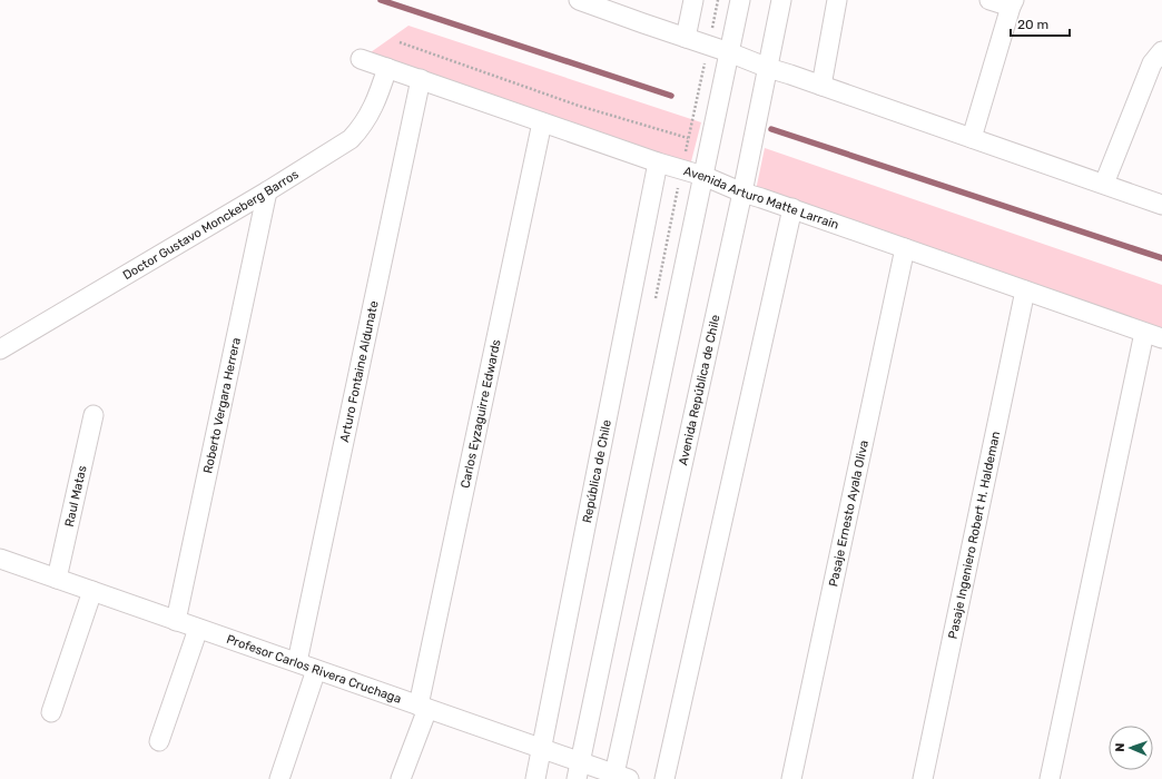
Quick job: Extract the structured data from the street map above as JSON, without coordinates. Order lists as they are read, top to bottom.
{
  "streets": {
    "street": [
      "Avenida Arturo Matte Larrain",
      "Doctor Gustavo Monckeberg Barros",
      "Arturo Fontaine Aldunate",
      "Avenida República de Chile",
      "Roberto Vergara Herrera",
      "Carlos Eyzaguirre Edwards",
      "República de Chile",
      "Raul Matas",
      "Pasaje Ernesto Ayala Oliva",
      "Pasaje Ingeniero Robert H. Haldeman",
      "Profesor Carlos Rivera Cruchaga"
    ]
  },
  "crossings": [
    ["Avenida Arturo Matte Larrain", "Doctor Gustavo Monckeberg Barros"],
    ["Avenida Arturo Matte Larrain", "Arturo Fontaine Aldunate"],
    ["Avenida Arturo Matte Larrain", "Avenida República de Chile"],
    ["Avenida Arturo Matte Larrain", "Carlos Eyzaguirre Edwards"],
    ["Avenida Arturo Matte Larrain", "República de Chile"],
    ["Avenida Arturo Matte Larrain", "Pasaje Ernesto Ayala Oliva"],
    ["Avenida Arturo Matte Larrain", "Pasaje Ingeniero Robert H. Haldeman"],
    ["Doctor Gustavo Monckeberg Barros", "Roberto Vergara Herrera"],
    ["Arturo Fontaine Aldunate", "Profesor Carlos Rivera Cruchaga"],
    ["Avenida República de Chile", "Profesor Carlos Rivera Cruchaga"],
    ["Roberto Vergara Herrera", "Profesor Carlos Rivera Cruchaga"],
    ["Carlos Eyzaguirre Edwards", "Profesor Carlos Rivera Cruchaga"],
    ["República de Chile", "Profesor Carlos Rivera Cruchaga"],
    ["Raul Matas", "Profesor Carlos Rivera Cruchaga"]
  ],
  "scale_bar": "20 m",
  "north": "left"
}
